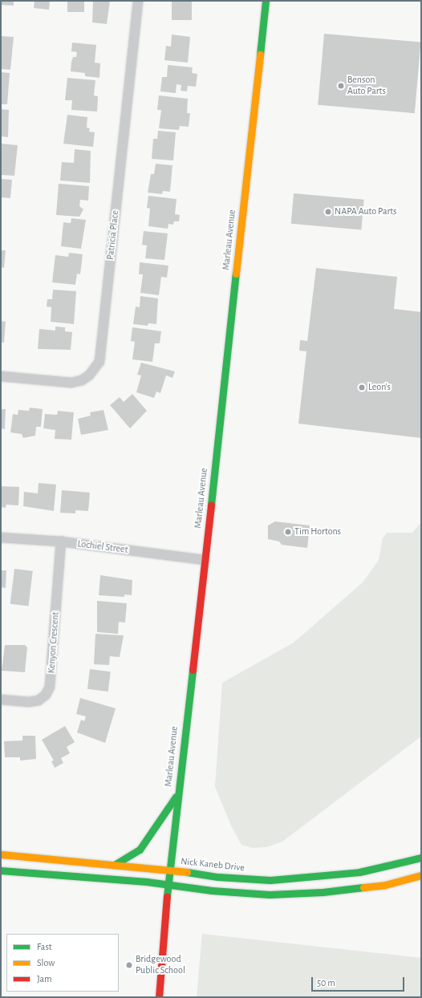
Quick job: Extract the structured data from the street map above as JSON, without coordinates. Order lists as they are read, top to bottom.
{
  "streets": {
    "main road": ["Marleau Avenue", "Nick Kaneb Drive"],
    "street": ["Patricia Place", "Lochiel Street", "Kenyon Crescent"]
  },
  "crossings": [
    ["Marleau Avenue", "Lochiel Street"],
    ["Marleau Avenue", "Nick Kaneb Drive"],
    ["Lochiel Street", "Kenyon Crescent"]
  ],
  "places": [
    "Benson Auto Parts",
    "NAPA Auto Parts",
    "Leon's",
    "Tim Hortons",
    "Bridgewood Public School"
  ],
  "legend": ["Fast", "Slow", "Jam"],
  "scale_bar": "50 m"
}
